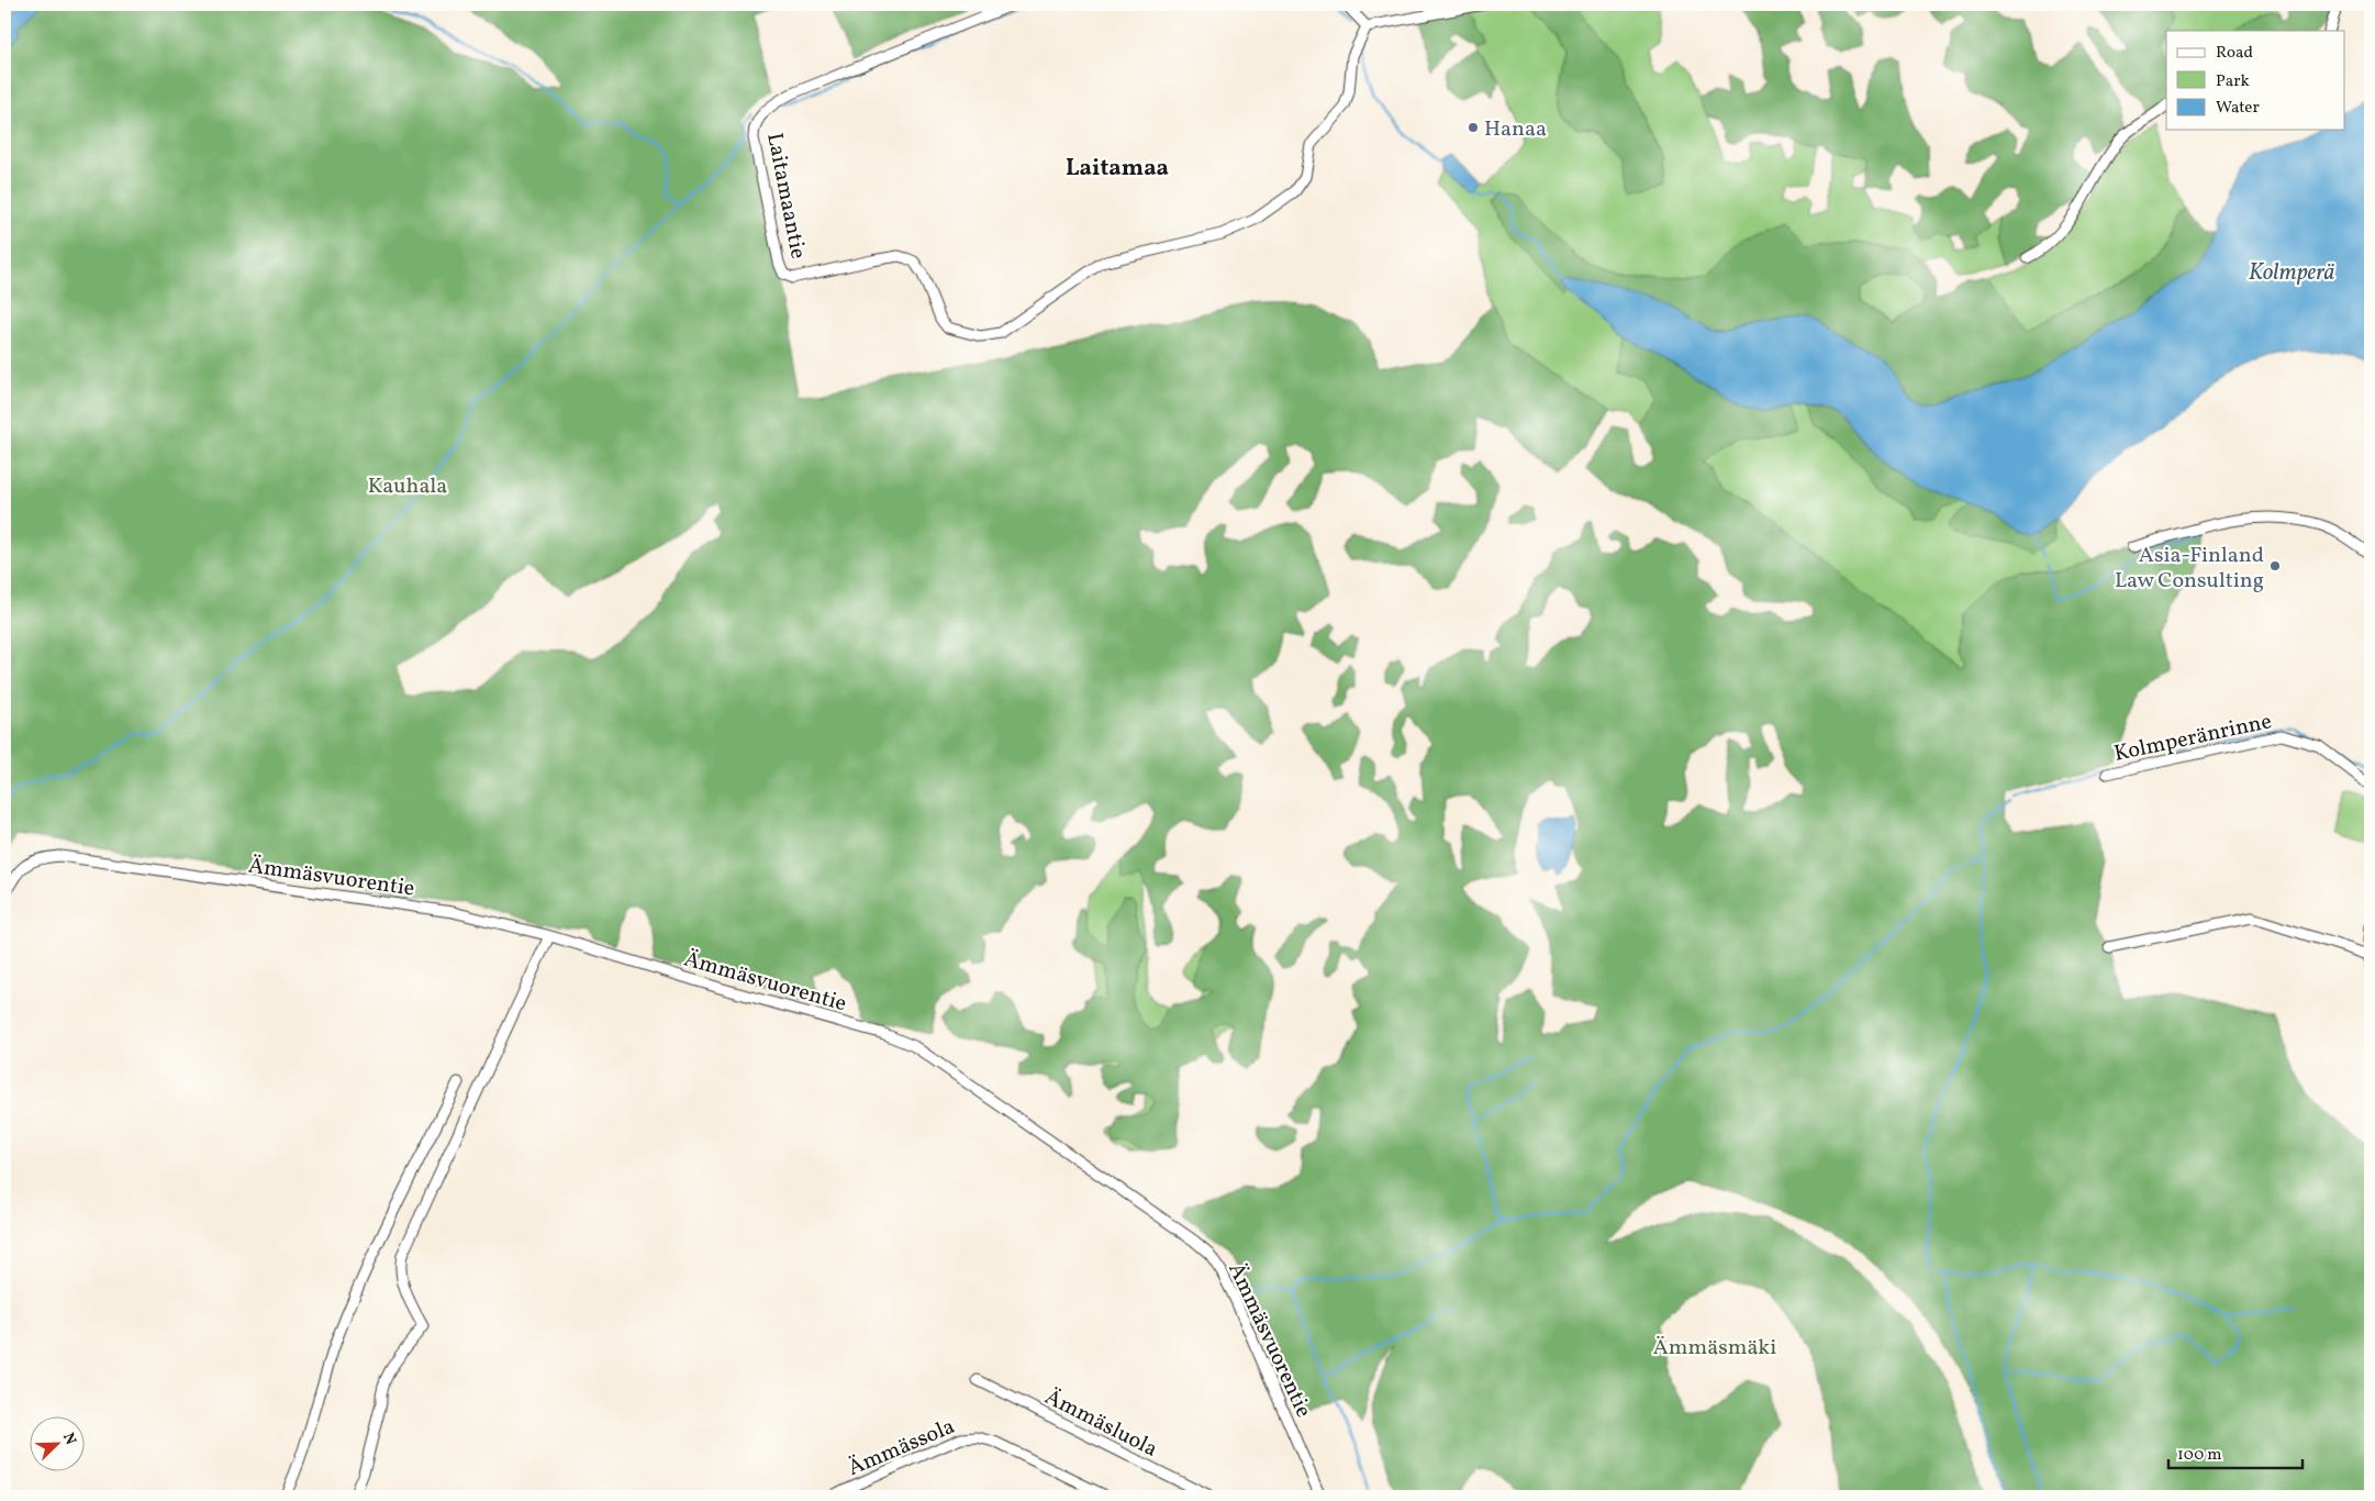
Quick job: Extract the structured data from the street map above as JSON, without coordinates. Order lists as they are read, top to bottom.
{
  "streets": {
    "street": [
      "Laitamaantie",
      "Kolmperänrinne",
      "Ämmäsvuorentie",
      "Ämmäsluola",
      "Ämmässola"
    ]
  },
  "districts": ["Laitamaa"],
  "water": ["Kolmperä"],
  "parks": ["Kauhala", "Ämmäsmäki"],
  "places": ["Hanaa", "Asia-Finland Law Consulting"],
  "legend": ["Road", "Park", "Water"],
  "scale_bar": "100 m",
  "north": "top right"
}
